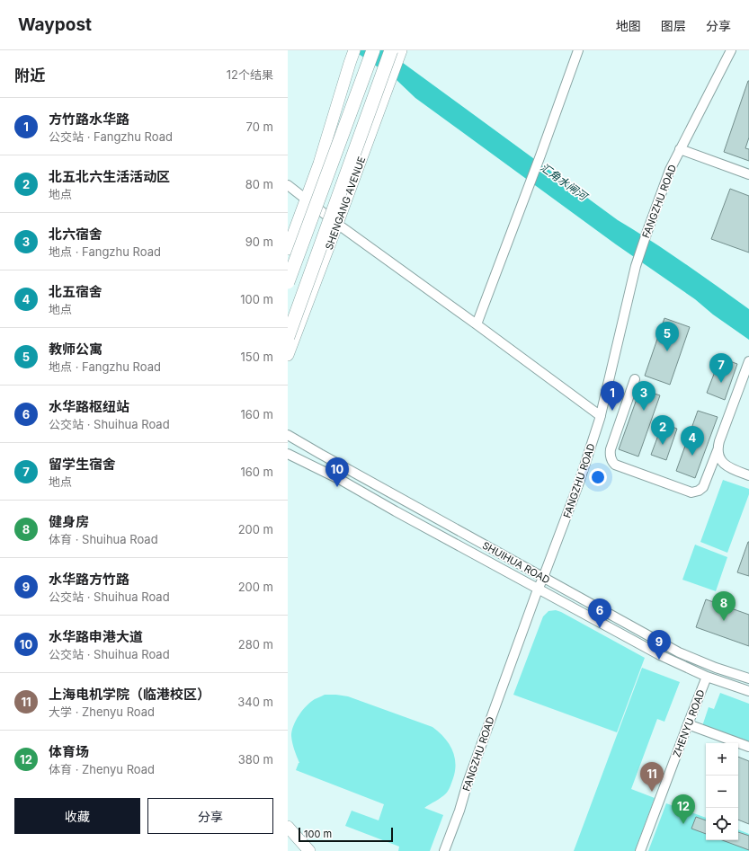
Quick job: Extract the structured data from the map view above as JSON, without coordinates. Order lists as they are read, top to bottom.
{
  "streets": {
    "main road": ["SHENGANG AVENUE"],
    "street": ["FANGZHU ROAD", "SHUIHUA ROAD", "ZHENYU ROAD"]
  },
  "crossings": [
    ["FANGZHU ROAD", "SHUIHUA ROAD"],
    ["SHUIHUA ROAD", "ZHENYU ROAD"]
  ],
  "water": ["汇角水闸河"],
  "scale_bar": "100 m",
  "page": {
    "header": "Waypost",
    "nav": ["地图", "图层", "分享"],
    "heading": ["附近", "12个结果"],
    "list": [
      {
        "mark": "1",
        "name": "方竹路水华路",
        "note": "公交站 · Fangzhu Road",
        "value": "70 m"
      },
      {
        "mark": "2",
        "name": "北五北六生活活动区",
        "note": "地点",
        "value": "80 m"
      },
      {
        "mark": "3",
        "name": "北六宿舍",
        "note": "地点 · Fangzhu Road",
        "value": "90 m"
      },
      {
        "mark": "4",
        "name": "北五宿舍",
        "note": "地点",
        "value": "100 m"
      },
      {
        "mark": "5",
        "name": "教师公寓",
        "note": "地点 · Fangzhu Road",
        "value": "150 m"
      },
      {
        "mark": "6",
        "name": "水华路枢纽站",
        "note": "公交站 · Shuihua Road",
        "value": "160 m"
      },
      {
        "mark": "7",
        "name": "留学生宿舍",
        "note": "地点",
        "value": "160 m"
      },
      {
        "mark": "8",
        "name": "健身房",
        "note": "体育 · Shuihua Road",
        "value": "200 m"
      },
      {
        "mark": "9",
        "name": "水华路方竹路",
        "note": "公交站 · Shuihua Road",
        "value": "200 m"
      },
      {
        "mark": "10",
        "name": "水华路申港大道",
        "note": "公交站 · Shuihua Road",
        "value": "280 m"
      },
      {
        "mark": "11",
        "name": "上海电机学院（临港校区）",
        "note": "大学 · Zhenyu Road",
        "value": "340 m"
      },
      {
        "mark": "12",
        "name": "体育场",
        "note": "体育 · Zhenyu Road",
        "value": "380 m"
      }
    ],
    "pins": [
      "5",
      "7",
      "1",
      "3",
      "2",
      "4",
      "10",
      "8",
      "6",
      "9",
      "11",
      "12"
    ],
    "map_buttons": ["+", "−"],
    "buttons": ["收藏", "分享"],
    "scale": "100 m"
  }
}
